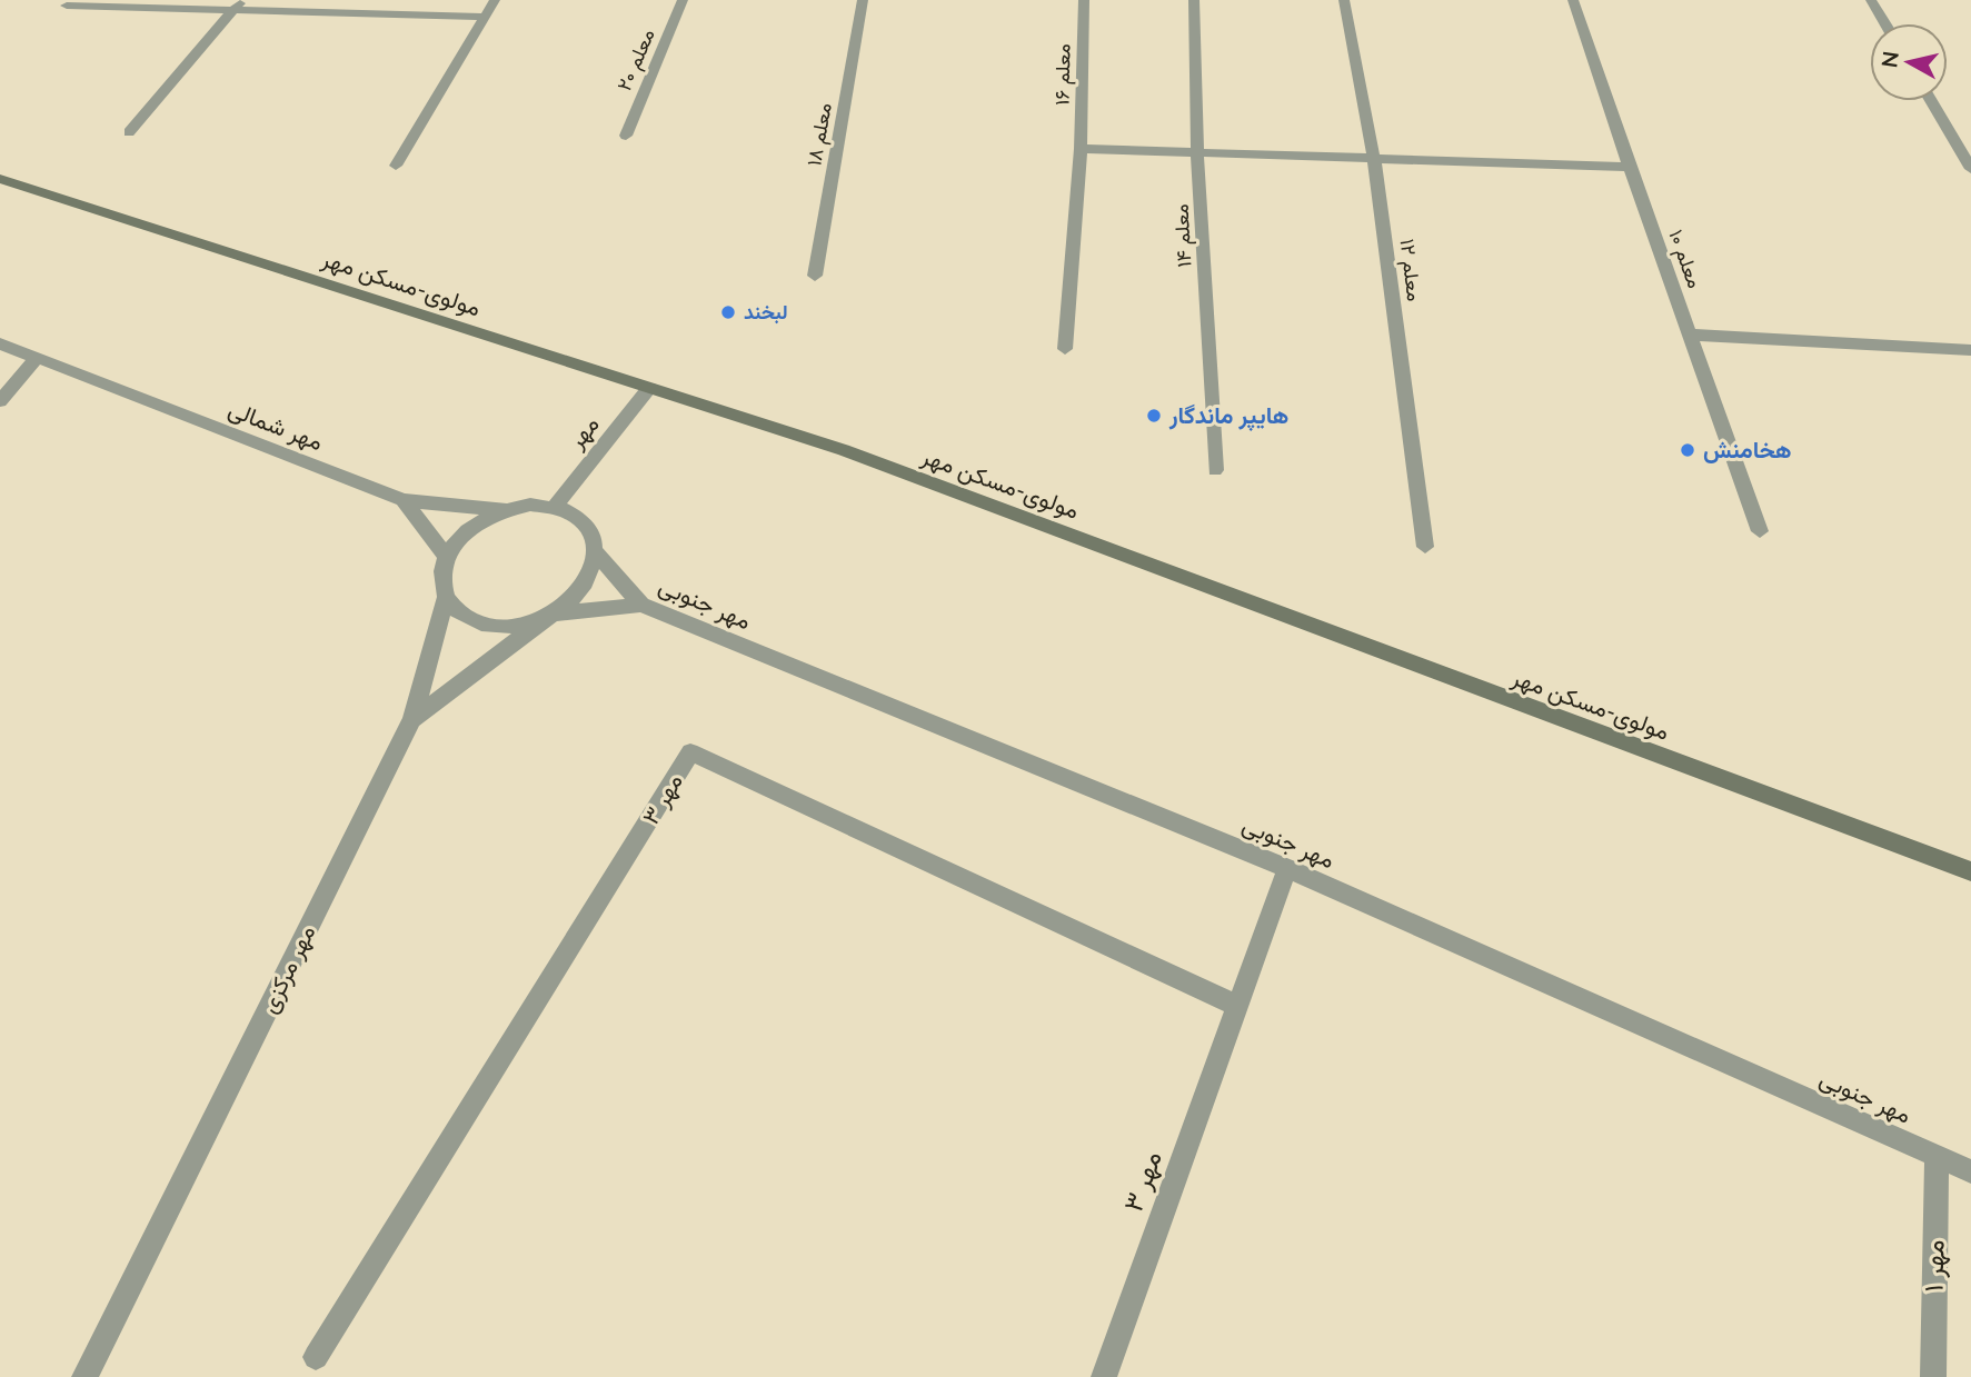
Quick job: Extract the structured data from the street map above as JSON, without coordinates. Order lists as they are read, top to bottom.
{
  "streets": {
    "main road": ["مولوی-مسکن مهر"],
    "street": [
      "معلم ۲۰",
      "معلم ۱۶",
      "معلم ۱۸",
      "معلم ۱۴",
      "معلم ۱۰",
      "معلم ۱۲",
      "مهر شمالی",
      "مهر",
      "مهر جنوبی",
      "مهر ۳",
      "مهر مرکزی",
      "مهر ۱"
    ]
  },
  "crossings": [
    ["مولوی-مسکن مهر", "مهر"],
    ["مهر شمالی", "مهر"],
    ["مهر شمالی", "مهر جنوبی"],
    ["مهر شمالی", "مهر مرکزی"],
    ["مهر", "مهر جنوبی"],
    ["مهر", "مهر مرکزی"],
    ["مهر جنوبی", "مهر ۳"],
    ["مهر جنوبی", "مهر مرکزی"],
    ["مهر جنوبی", "مهر ۱"]
  ],
  "places": ["لبخند", "هایپر ماندگار", "هخامنش"],
  "north": "left"
}
